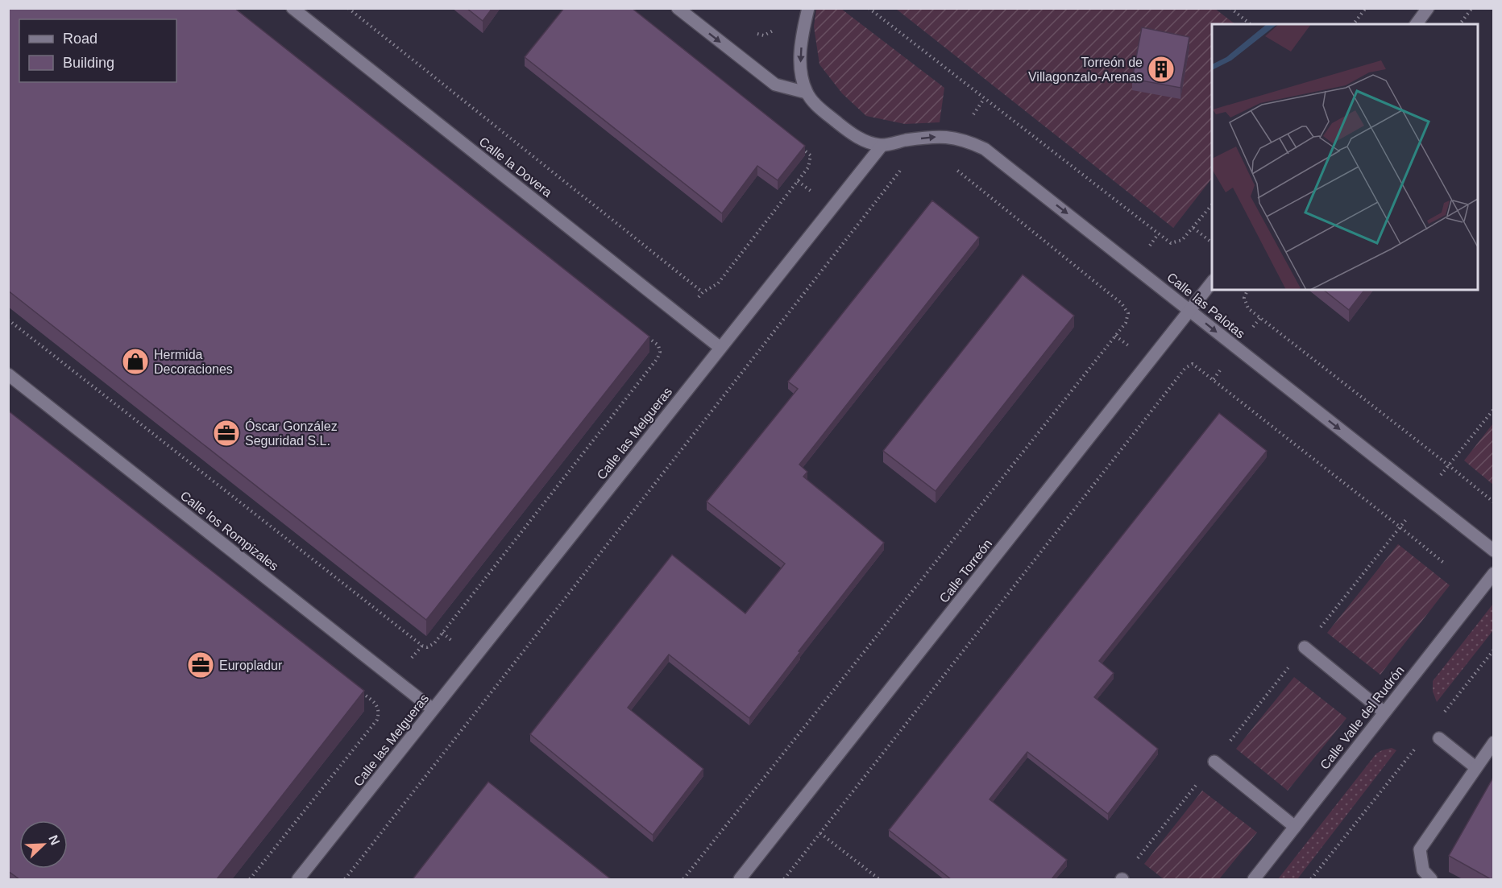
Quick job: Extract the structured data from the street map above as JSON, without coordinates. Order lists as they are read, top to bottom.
{
  "streets": {
    "street": [
      "Calle la Dovera",
      "Calle las Palotas",
      "Calle las Melgueras",
      "Calle los Rompizales",
      "Calle Torreón",
      "Calle Valle del Rudrón"
    ]
  },
  "crossings": [
    ["Calle la Dovera", "Calle las Melgueras"],
    ["Calle las Palotas", "Calle las Melgueras"],
    ["Calle las Palotas", "Calle Torreón"],
    ["Calle las Melgueras", "Calle los Rompizales"]
  ],
  "one_way": ["Calle las Palotas"],
  "places": {
    "building": ["Torreón de Villagonzalo-Arenas"],
    "shop": ["Hermida Decoraciones"],
    "office": ["Óscar González Seguridad S.L.", "Europladur"]
  },
  "legend": ["Road", "Building"],
  "north": "top right"
}
